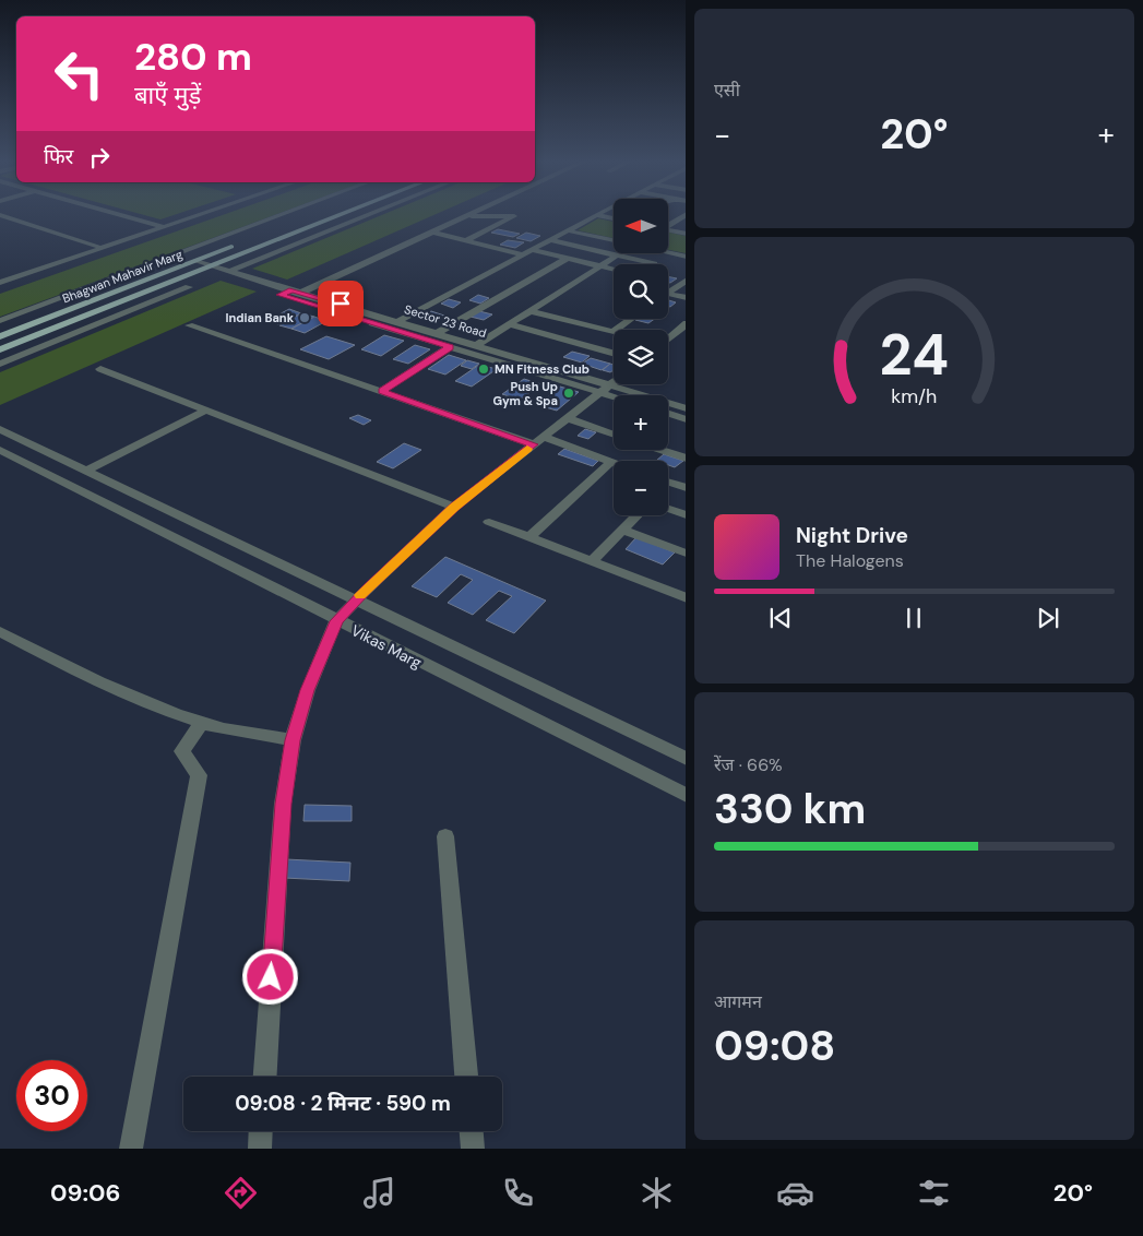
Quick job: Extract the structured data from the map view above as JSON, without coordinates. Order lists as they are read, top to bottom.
{
  "streets": {
    "main road": ["Bhagwan Mahavir Marg"],
    "street": ["Sector 23 Road", "Vikas Marg"]
  },
  "crossings": [
    ["Bhagwan Mahavir Marg", "Sector 23 Road"]
  ],
  "places": ["Indian Bank", "MN Fitness Club", "Push Up Gym & Spa"],
  "north": "left",
  "page": {
    "tile": [
      "एसी",
      ["रेंज · 66%", "330 km"],
      ["आगमन", "09:08"]
    ],
    "turn": ["280 m", "बाएँ मुड़ें"],
    "heat": ["−", "20°", "+"],
    "then": "फिर",
    "map_buttons": ["+", "−"],
    "song": ["Night Drive", "The Halogens"],
    "limit": "30",
    "trip": "09:08 · 2 मिनट · 590 m",
    "tabs": ["09:06", "20°"],
    "gauge": ["24", "km/h"]
  }
}
